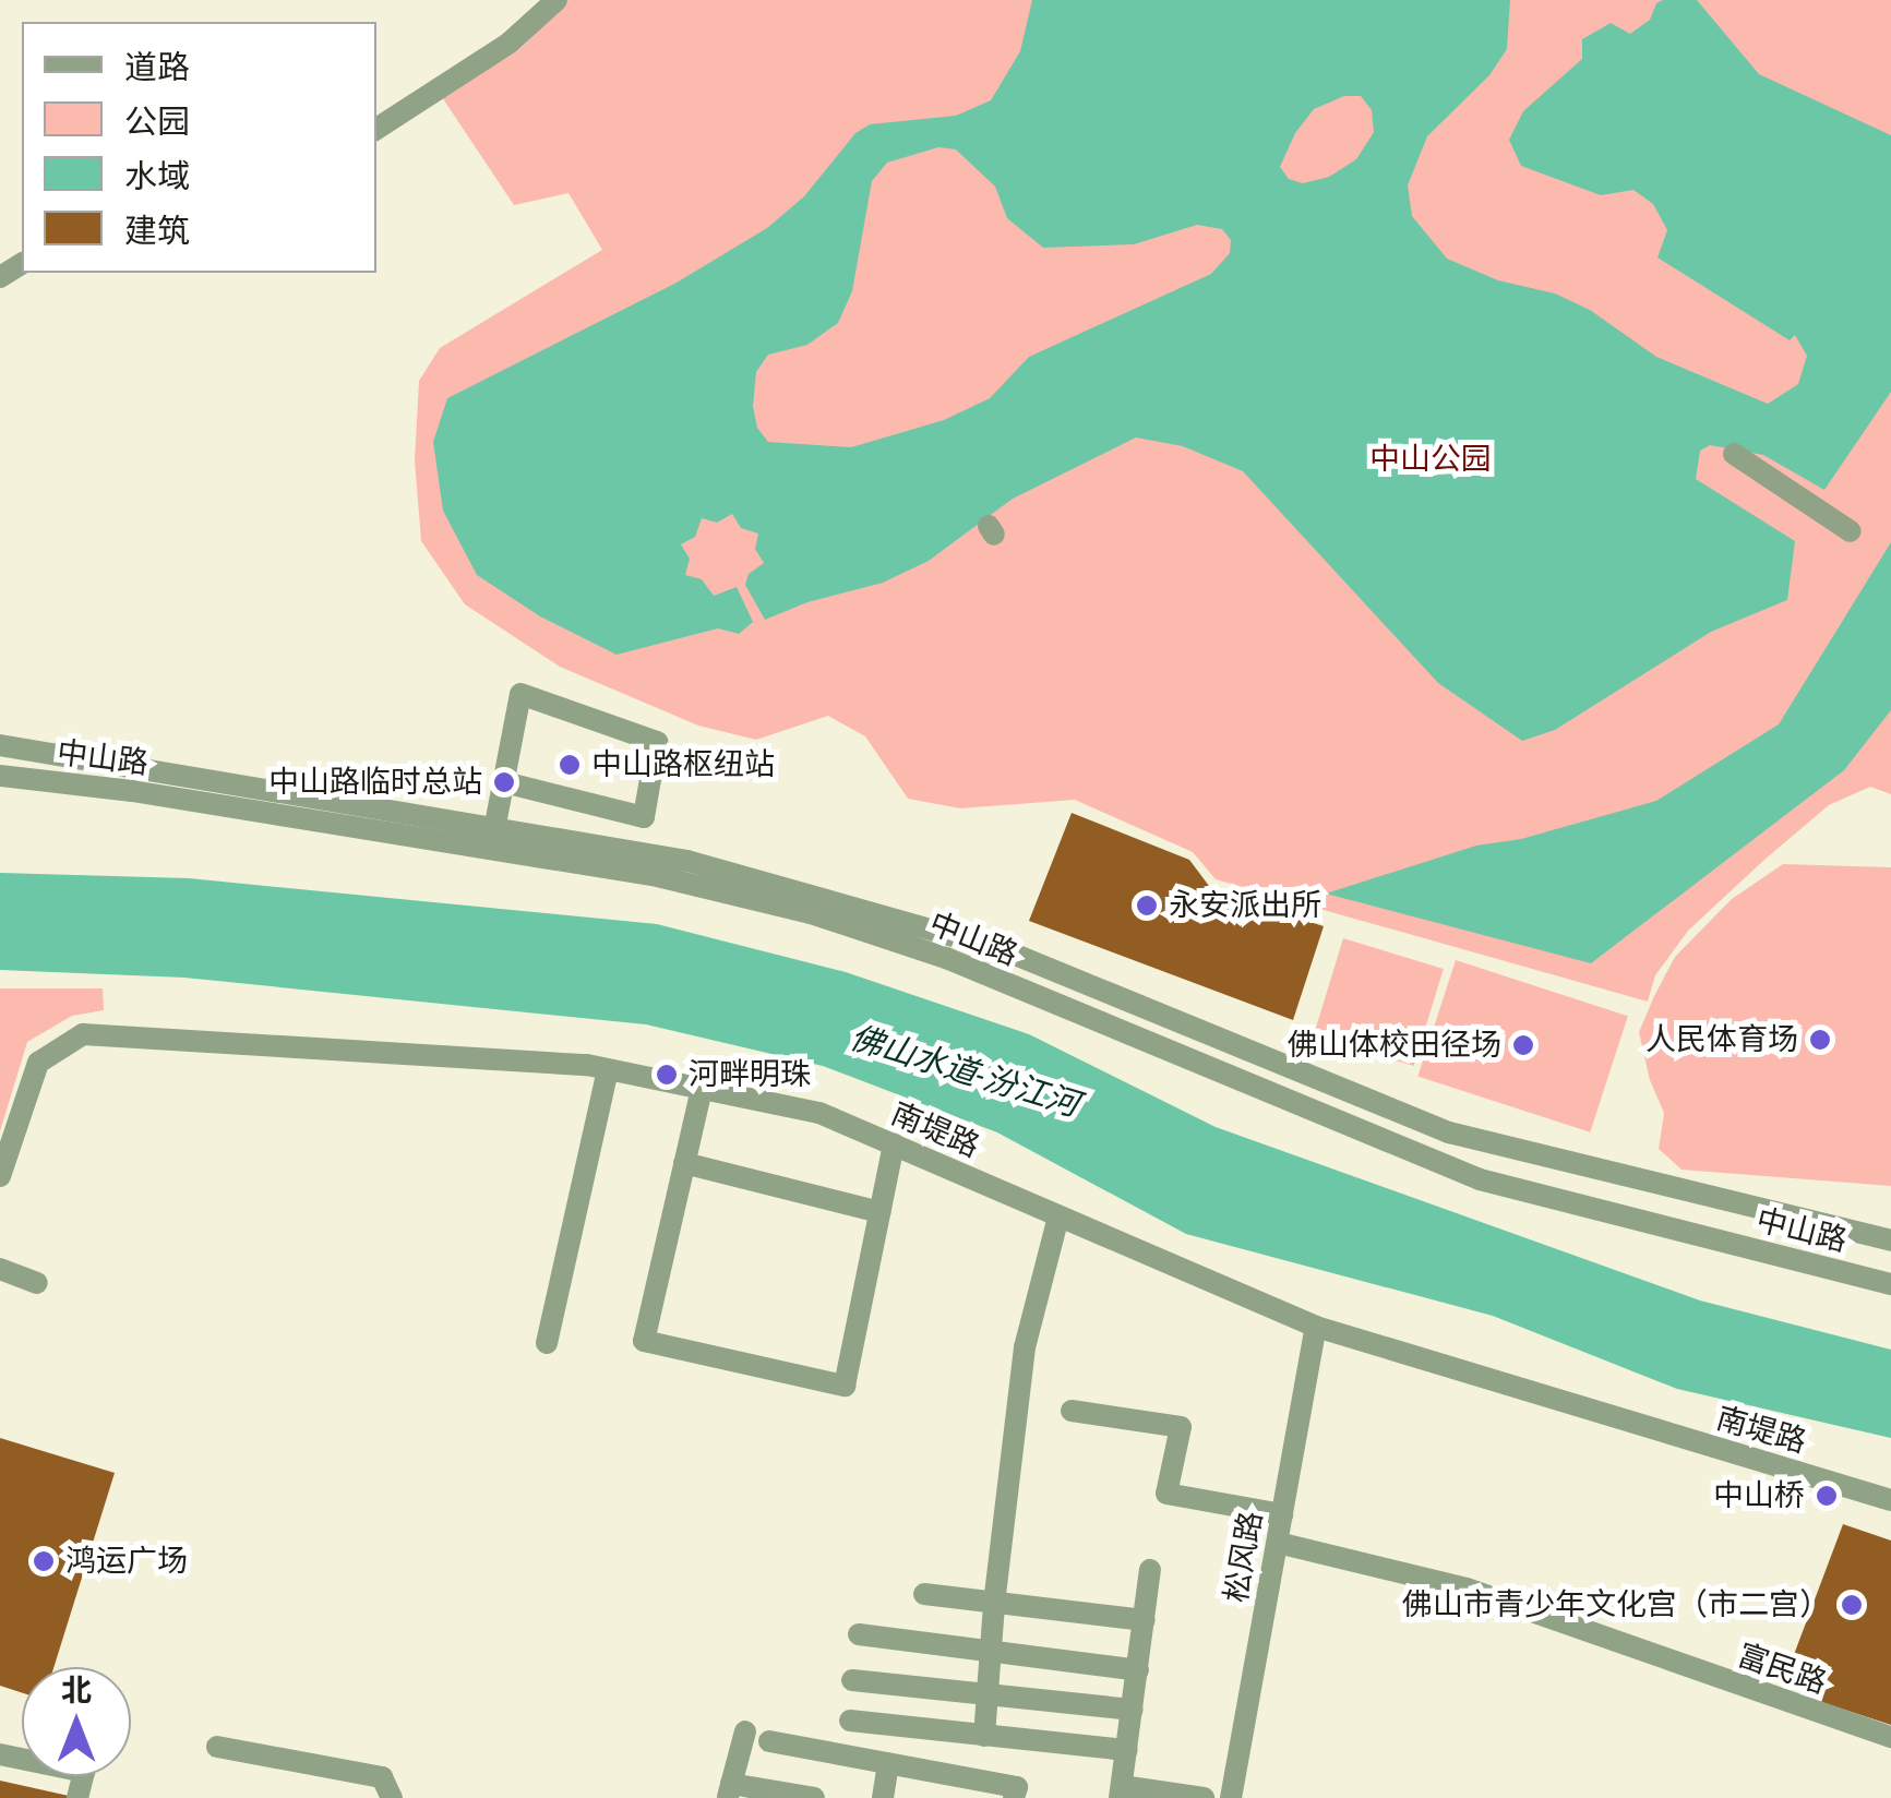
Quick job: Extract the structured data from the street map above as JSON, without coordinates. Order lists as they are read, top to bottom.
{
  "streets": {
    "street": [
      "中山路",
      "南堤路",
      "松风路",
      "富民路"
    ]
  },
  "crossings": [
    ["南堤路", "松风路"],
    ["松风路", "富民路"]
  ],
  "water": ["佛山水道-汾江河"],
  "parks": ["中山公园"],
  "places": [
    "中山路枢纽站",
    "中山路临时总站",
    "永安派出所",
    "人民体育场",
    "佛山体校田径场",
    "河畔明珠",
    "中山桥",
    "鸿运广场",
    "佛山市青少年文化宫（市二宫）"
  ],
  "legend": [
    "道路",
    "公园",
    "水域",
    "建筑"
  ],
  "north": "top"
}
